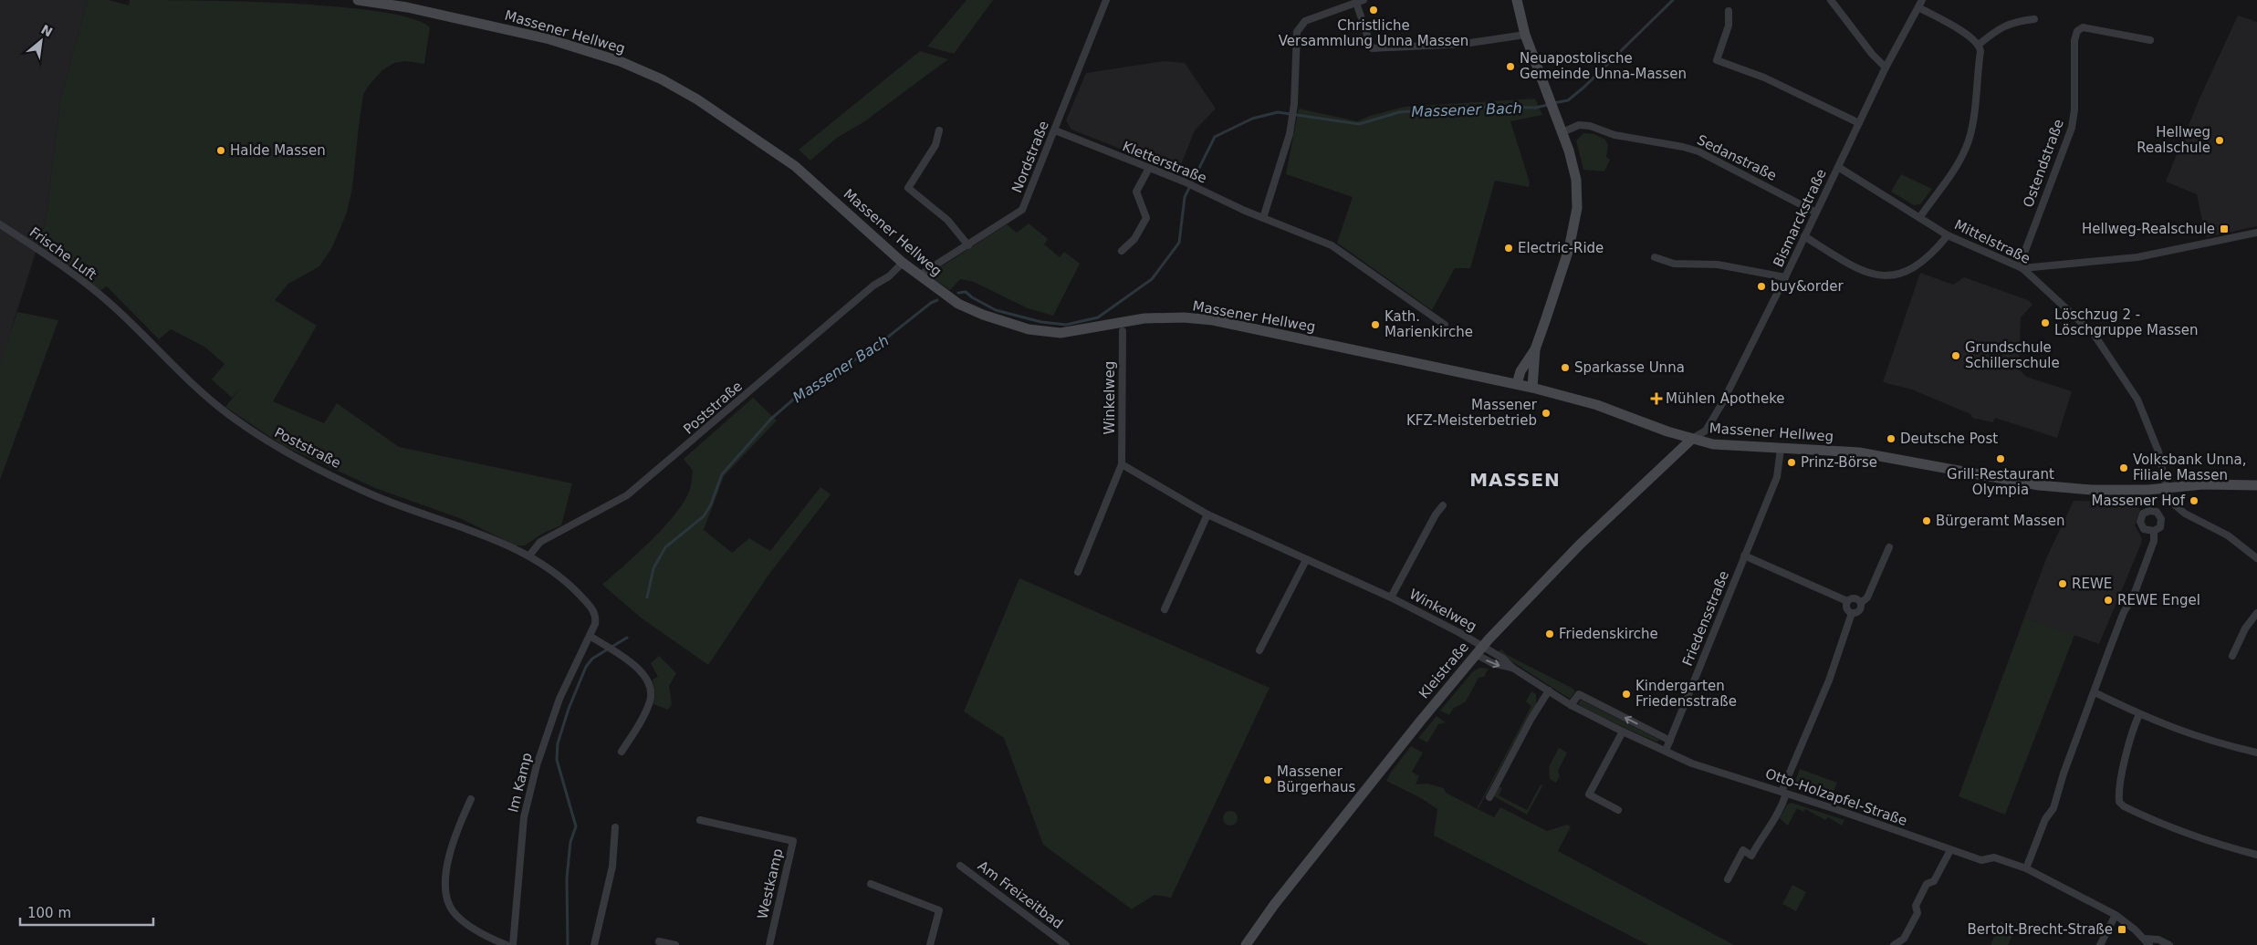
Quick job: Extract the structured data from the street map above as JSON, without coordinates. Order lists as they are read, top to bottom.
{
  "streets": {
    "main road": ["Massener Hellweg", "Kleistraße"],
    "street": [
      "Nordstraße",
      "Sedanstraße",
      "Kletterstraße",
      "Ostendstraße",
      "Bismarckstraße",
      "Mittelstraße",
      "Frische Luft",
      "Winkelweg",
      "Poststraße",
      "Friedensstraße",
      "Im Kamp",
      "Otto-Holzapfel-Straße",
      "Westkamp",
      "Am Freizeitbad"
    ]
  },
  "crossings": [
    ["Massener Hellweg", "Nordstraße"],
    ["Massener Hellweg", "Bismarckstraße"],
    ["Massener Hellweg", "Mittelstraße"],
    ["Massener Hellweg", "Poststraße"],
    ["Massener Hellweg", "Friedensstraße"],
    ["Massener Hellweg", "Kleistraße"],
    ["Nordstraße", "Kletterstraße"],
    ["Sedanstraße", "Bismarckstraße"],
    ["Ostendstraße", "Mittelstraße"],
    ["Bismarckstraße", "Mittelstraße"],
    ["Bismarckstraße", "Kleistraße"],
    ["Frische Luft", "Poststraße"],
    ["Winkelweg", "Kleistraße"],
    ["Winkelweg", "Otto-Holzapfel-Straße"],
    ["Poststraße", "Im Kamp"],
    ["Friedensstraße", "Otto-Holzapfel-Straße"],
    ["Kleistraße", "Otto-Holzapfel-Straße"]
  ],
  "districts": ["MASSEN"],
  "water": ["Massener Bach"],
  "places": {
    "other": [
      "Christliche Versammlung Unna Massen",
      "Neuapostolische Gemeinde Unna-Massen",
      "Hellweg Realschule",
      "Halde Massen",
      "Electric-Ride",
      "buy&order",
      "Löschzug 2 - Löschgruppe Massen",
      "Kath. Marienkirche",
      "Grundschule Schillerschule",
      "Sparkasse Unna",
      "Massener KFZ-Meisterbetrieb",
      "Deutsche Post",
      "Grill-Restaurant Olympia",
      "Prinz-Börse",
      "Volksbank Unna, Filiale Massen",
      "Massener Hof",
      "Bürgeramt Massen",
      "REWE",
      "REWE Engel",
      "Friedenskirche",
      "Kindergarten Friedensstraße",
      "Massener Bürgerhaus"
    ],
    "transit": ["Hellweg-Realschule", "Bertolt-Brecht-Straße"],
    "health": ["Mühlen Apotheke"]
  },
  "scale_bar": "100 m",
  "north": "top right"
}
